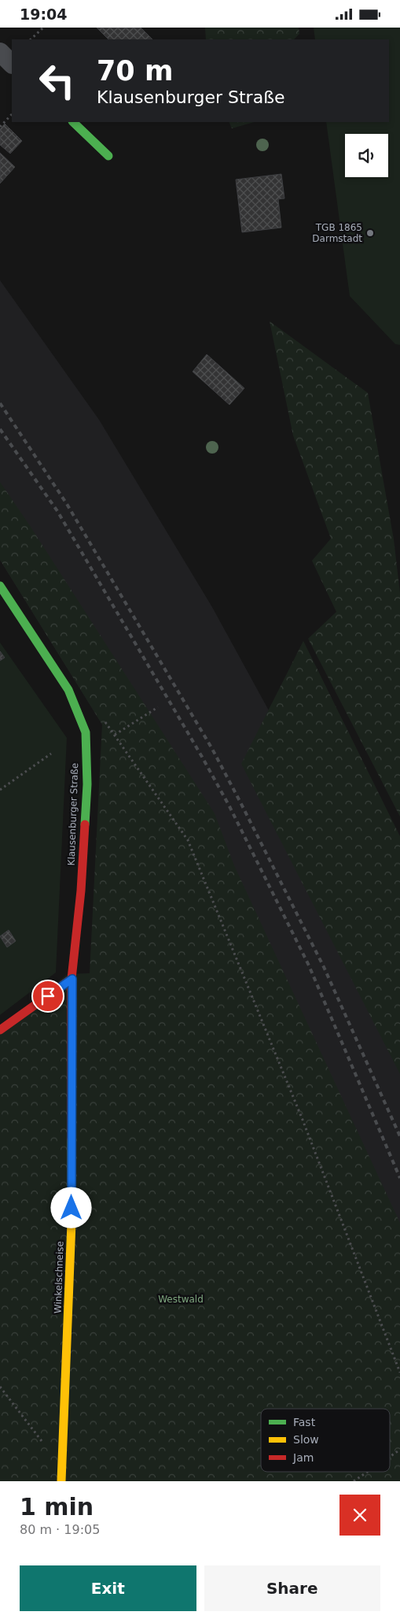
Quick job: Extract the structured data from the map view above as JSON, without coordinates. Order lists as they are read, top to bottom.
{
  "streets": {
    "street": ["Klausenburger Straße", "Winkelschneise"]
  },
  "crossings": [
    ["Klausenburger Straße", "Winkelschneise"]
  ],
  "parks": ["Westwald"],
  "places": ["TGB 1865 Darmstadt"],
  "legend": ["Fast", "Slow", "Jam"],
  "page": {
    "status": "19:04",
    "turn": ["70 m", "Klausenburger Straße"],
    "heading": ["1 min", "80 m · 19:05"],
    "buttons": ["Exit", "Share"]
  }
}
